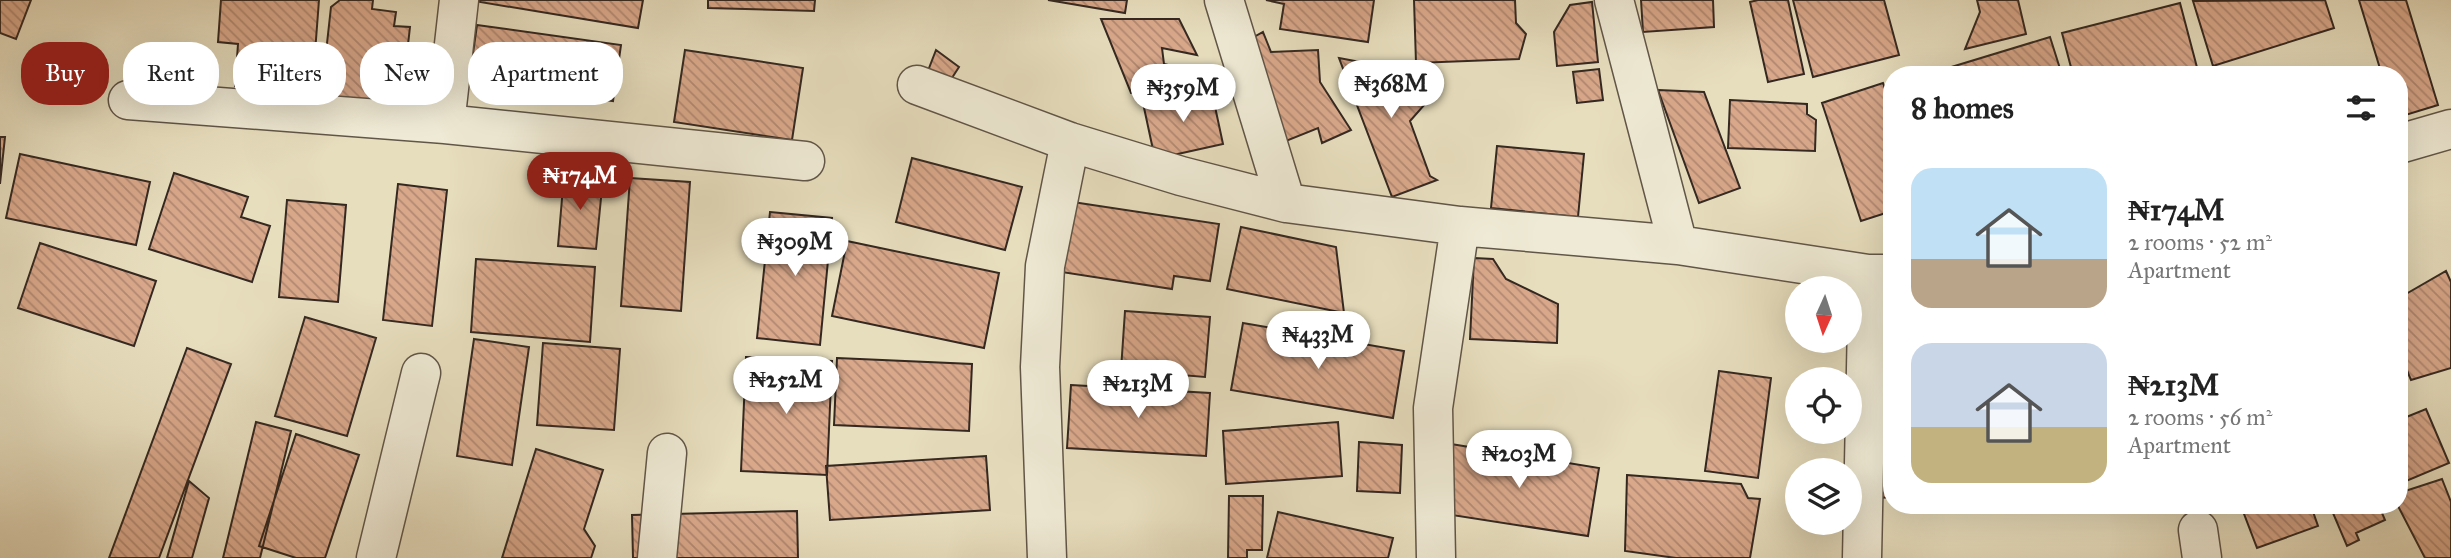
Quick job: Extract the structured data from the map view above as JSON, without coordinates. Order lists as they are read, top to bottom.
{
  "north": "bottom",
  "page": {
    "chip": [
      "Buy",
      "Rent",
      "Filters",
      "New",
      "Apartment"
    ],
    "price": [
      "₦368M",
      "₦359M",
      "₦174M",
      "₦309M",
      "₦433M",
      "₦252M",
      "₦213M",
      "₦203M"
    ],
    "heading": "8 homes",
    "list": [
      {
        "name": "₦174M",
        "note": "2 rooms · 52 m² · Apartment"
      },
      {
        "name": "₦213M",
        "note": "2 rooms · 56 m² · Apartment"
      }
    ]
  }
}
